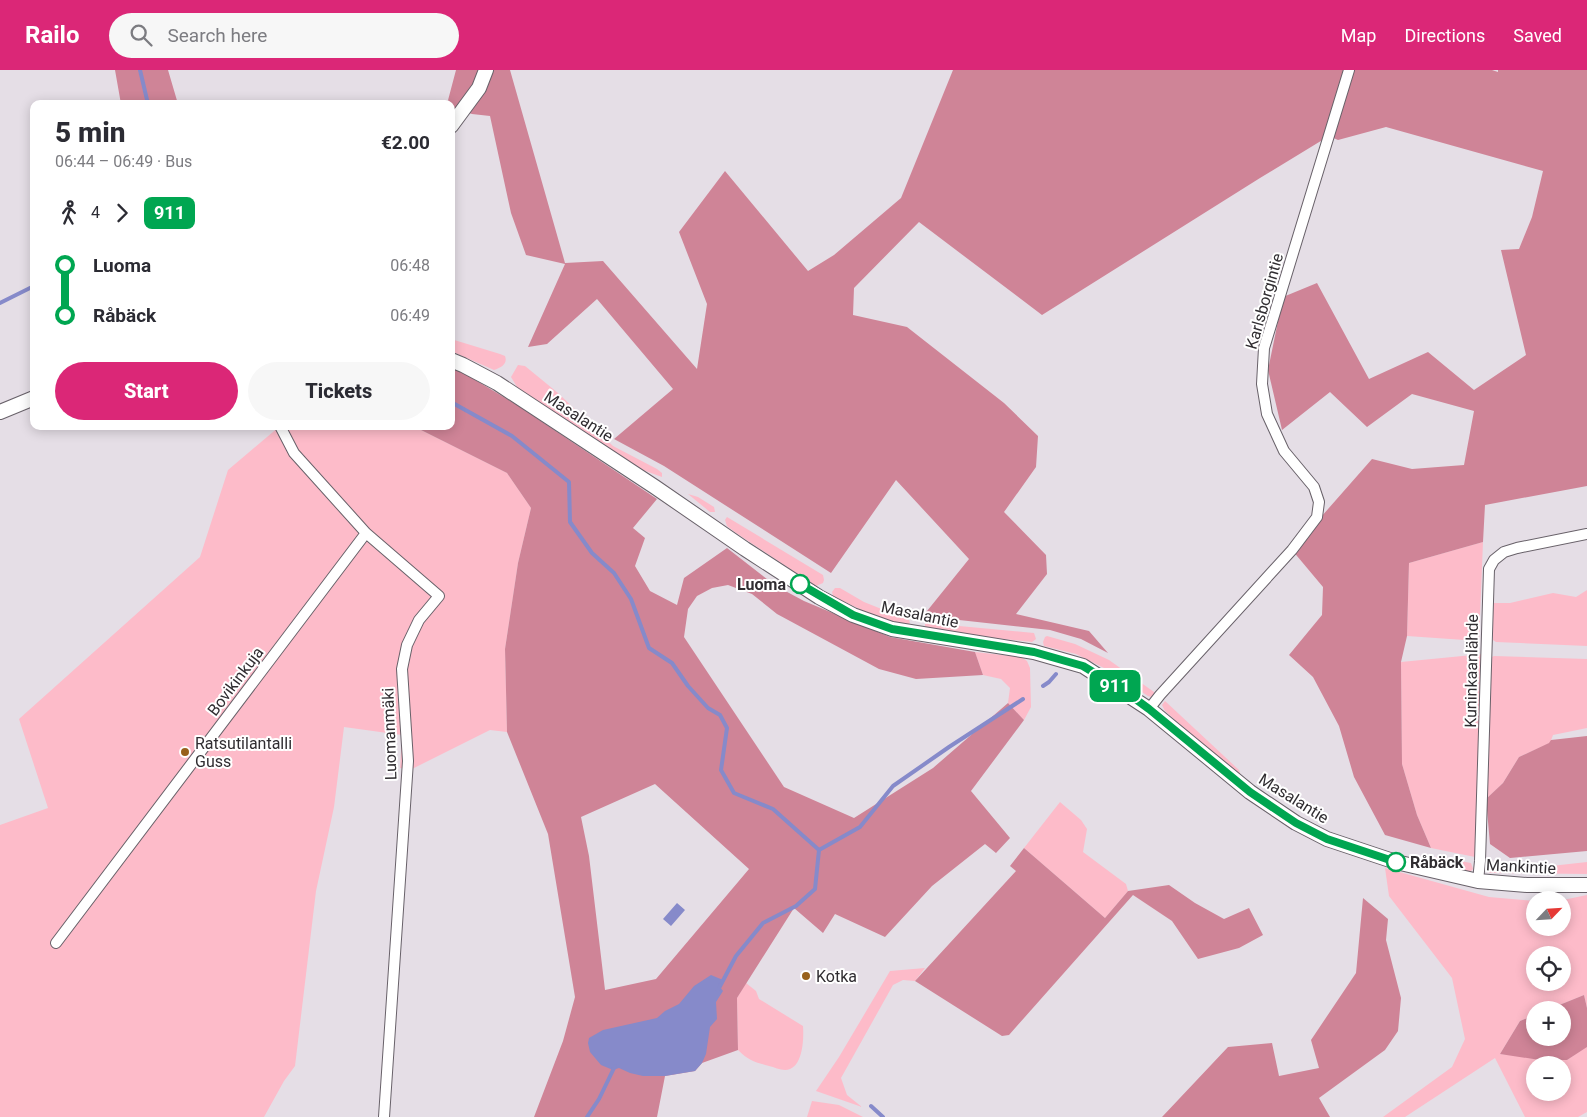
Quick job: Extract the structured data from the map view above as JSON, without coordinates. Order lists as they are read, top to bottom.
{
  "streets": {
    "street": [
      "Karlsborgintie",
      "Masalantie",
      "Kuninkaanlähde",
      "Bovikinkuja",
      "Luomanmäki",
      "Mankintie"
    ]
  },
  "crossings": [
    ["Karlsborgintie", "Masalantie"],
    ["Masalantie", "Mankintie"],
    ["Kuninkaanlähde", "Mankintie"],
    ["Bovikinkuja", "Luomanmäki"]
  ],
  "places": [
    "Luoma",
    "Ratsutilantalli Guss",
    "Råbäck",
    "Kotka"
  ],
  "lines": ["bus line 911"],
  "north": "top right",
  "page": {
    "header": "Railo",
    "search": "Search here",
    "nav": ["Map", "Directions", "Saved"],
    "on_map": "911",
    "heading": ["5 min", "06:44 – 06:49 · Bus", "€2.00"],
    "legs": ["4", "911"],
    "list": [
      {
        "name": "Luoma",
        "value": "06:48"
      },
      {
        "name": "Råbäck",
        "value": "06:49"
      }
    ],
    "buttons": ["Start", "Tickets"],
    "map_buttons": ["+", "−"]
  }
}
